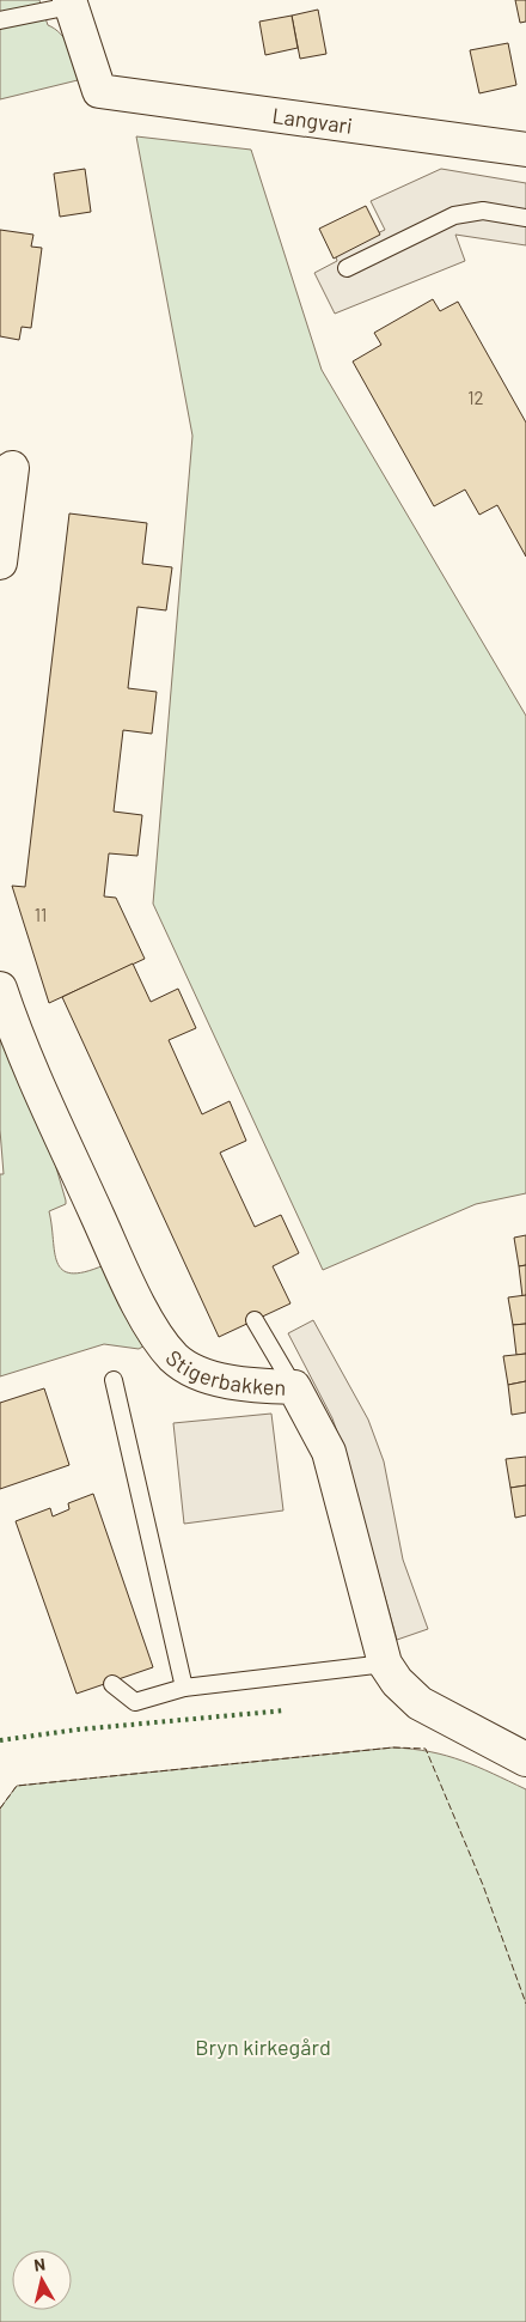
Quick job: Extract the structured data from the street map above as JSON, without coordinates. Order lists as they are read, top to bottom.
{
  "streets": {
    "street": ["Langvari", "Stigerbakken"]
  },
  "parks": ["Bryn kirkegård"],
  "house_numbers": ["12", "11"],
  "north": "top"
}
